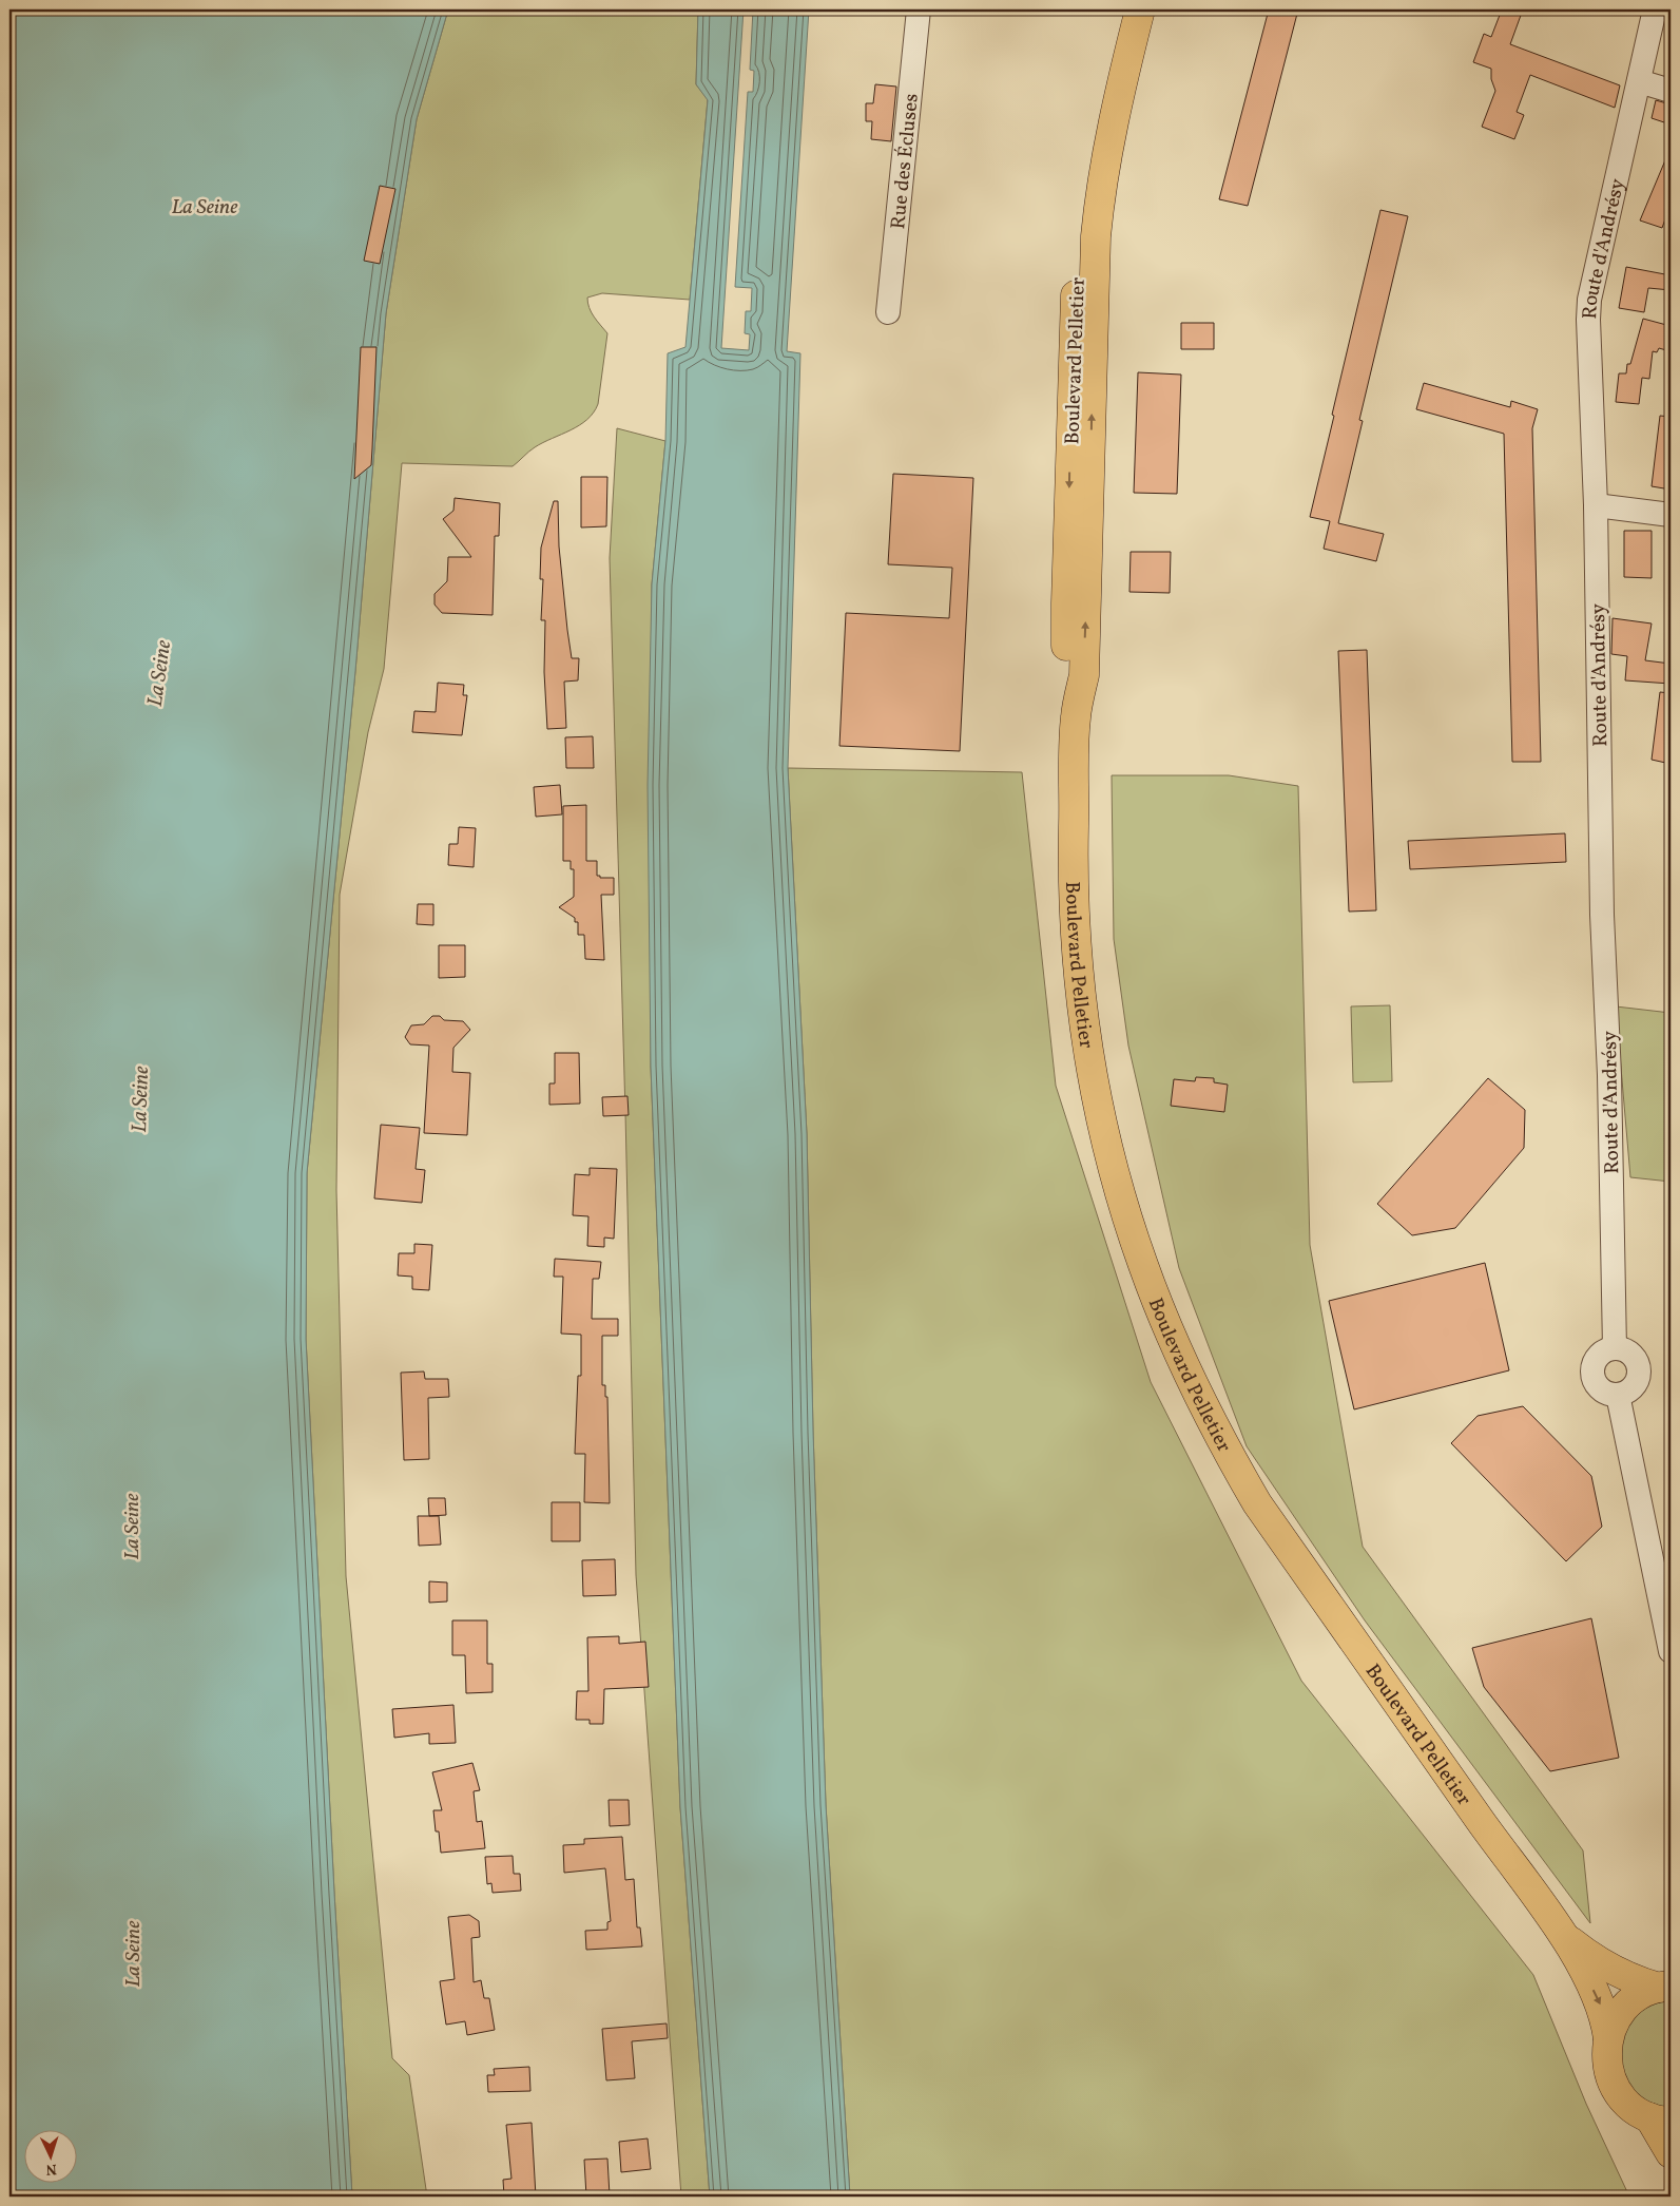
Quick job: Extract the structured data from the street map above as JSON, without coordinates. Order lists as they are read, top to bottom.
{
  "streets": {
    "main road": ["Boulevard Pelletier"],
    "street": ["Rue des Écluses", "Route d'Andrésy"]
  },
  "water": ["La Seine"],
  "north": "bottom"
}
